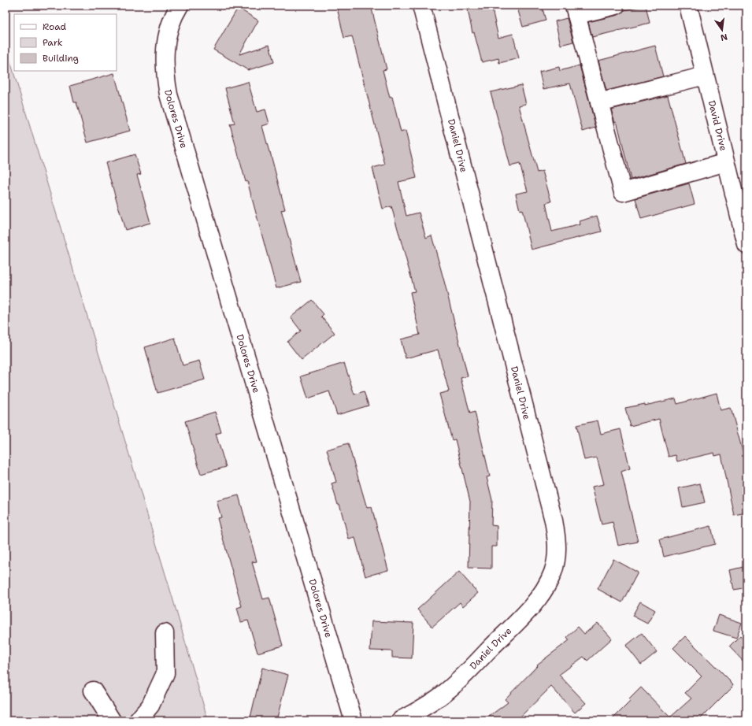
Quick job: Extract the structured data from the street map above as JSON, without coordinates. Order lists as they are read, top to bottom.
{
  "streets": {
    "street": ["Dolores Drive", "David Drive", "Daniel Drive"]
  },
  "legend": ["Road", "Park", "Building"],
  "north": "bottom"
}
